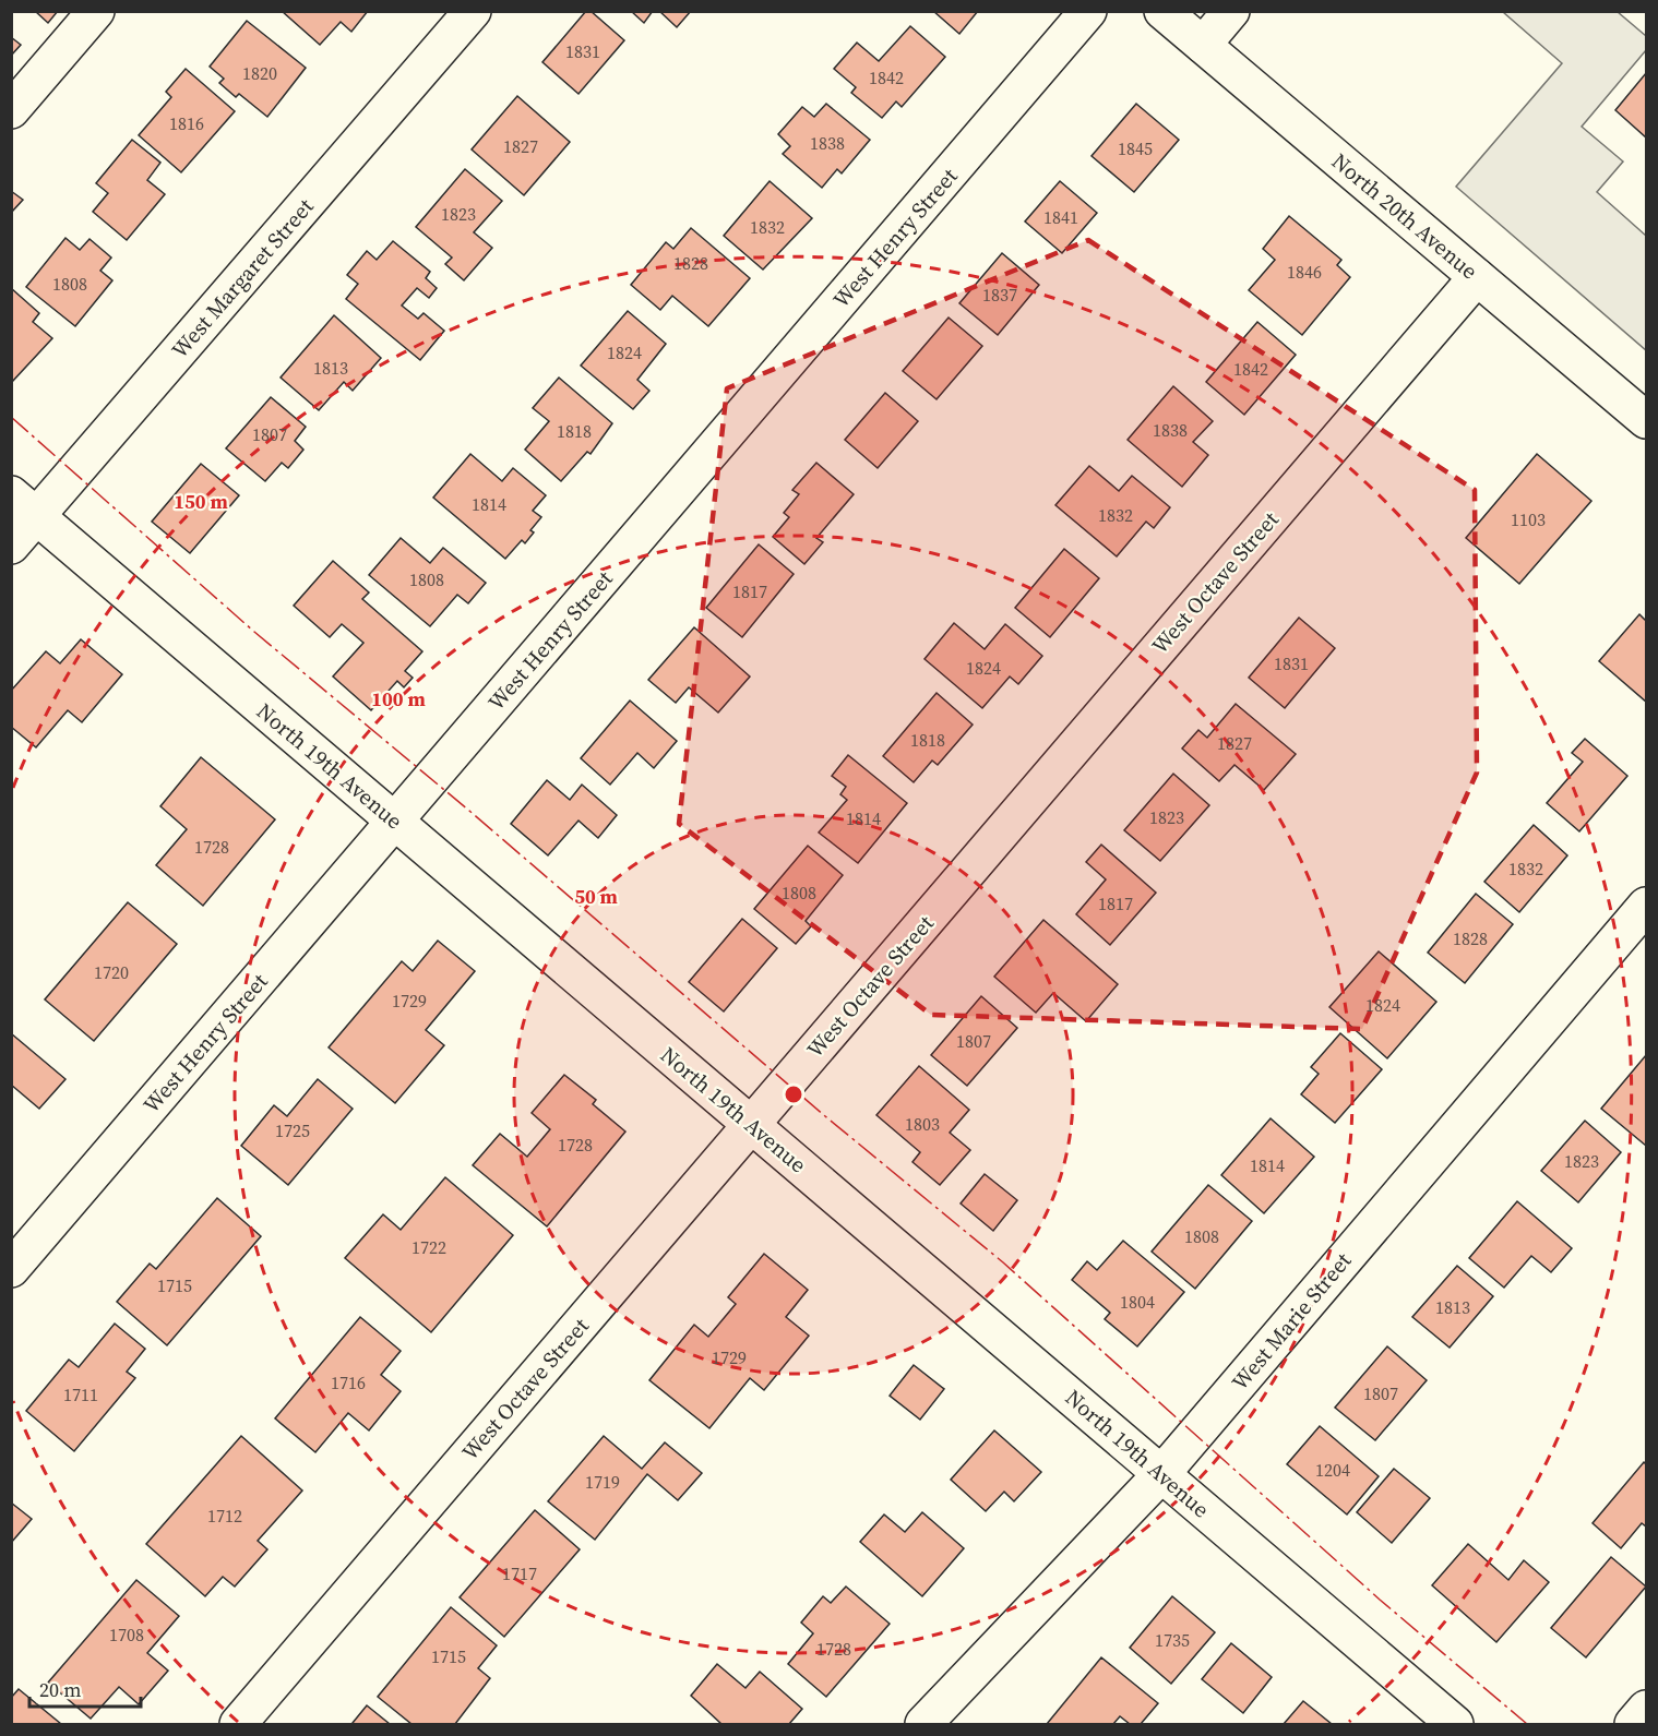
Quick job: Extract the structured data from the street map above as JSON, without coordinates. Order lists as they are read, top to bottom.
{
  "streets": {
    "street": [
      "North 20th Avenue",
      "West Henry Street",
      "West Margaret Street",
      "West Octave Street",
      "North 19th Avenue",
      "West Marie Street"
    ]
  },
  "crossings": [
    ["North 20th Avenue", "West Octave Street"],
    ["West Henry Street", "North 19th Avenue"],
    ["West Margaret Street", "North 19th Avenue"],
    ["West Octave Street", "North 19th Avenue"],
    ["North 19th Avenue", "West Marie Street"]
  ],
  "house_numbers": [
    "1831",
    "1820",
    "1842",
    "1816",
    "1838",
    "1827",
    "1845",
    "1823",
    "1841",
    "1832",
    "1828",
    "1846",
    "1808",
    "1837",
    "1824",
    "1813",
    "1842",
    "1838",
    "1818",
    "1807",
    "1814",
    "1832",
    "1103",
    "1808",
    "1817",
    "1831",
    "1824",
    "1818",
    "1827",
    "1823",
    "1814",
    "1728",
    "1832",
    "1808",
    "1817",
    "1828",
    "1720",
    "1729",
    "1824",
    "1807",
    "1803",
    "1725",
    "1728",
    "1823",
    "1814",
    "1808",
    "1722",
    "1715",
    "1804",
    "1813",
    "1729",
    "1716",
    "1807",
    "1711",
    "1204",
    "1719",
    "1712",
    "1717",
    "1708",
    "1735",
    "1728",
    "1715"
  ],
  "scale_bar": "20 m",
  "rings": ["150 m", "100 m", "50 m"]
}
